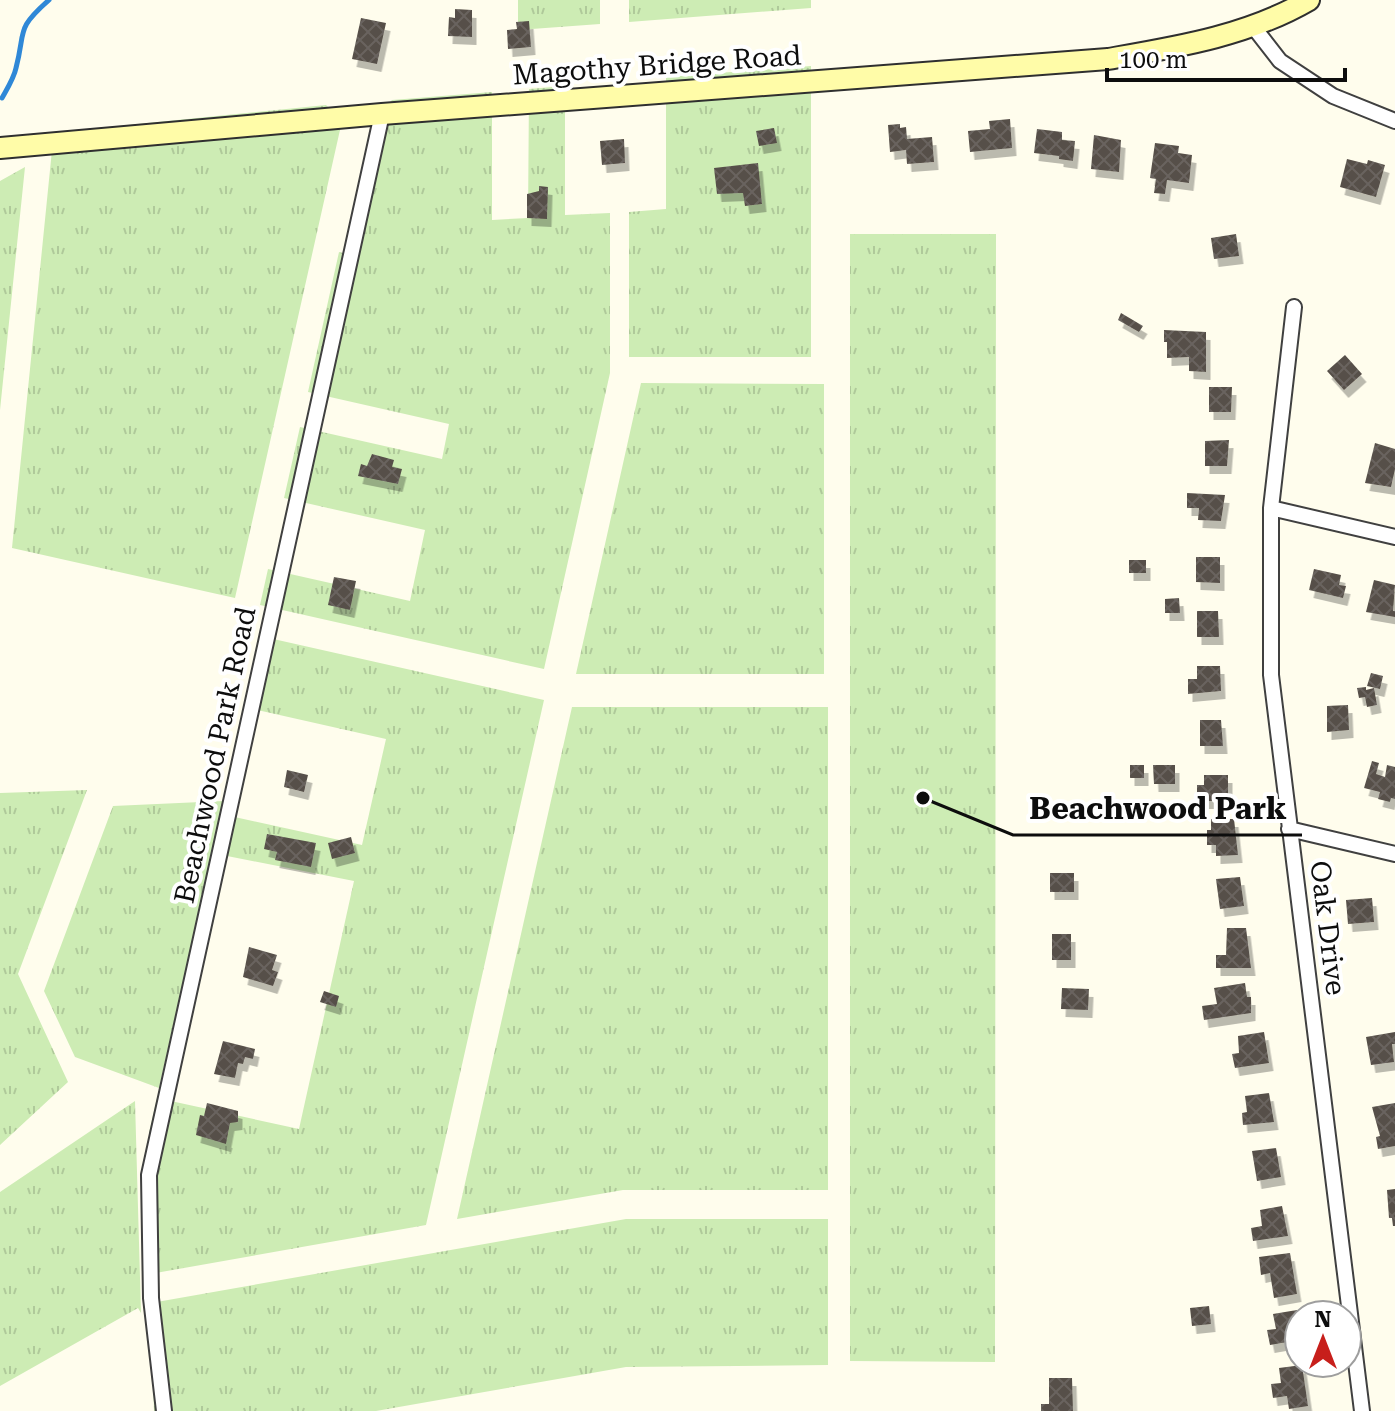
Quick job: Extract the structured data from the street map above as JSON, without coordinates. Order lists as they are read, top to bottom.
{
  "streets": {
    "main road": ["Magothy Bridge Road"],
    "street": ["Beachwood Park Road", "Oak Drive"]
  },
  "crossings": [
    ["Magothy Bridge Road", "Beachwood Park Road"]
  ],
  "places": ["Beachwood Park"],
  "scale_bar": "100 m",
  "north": "top"
}
